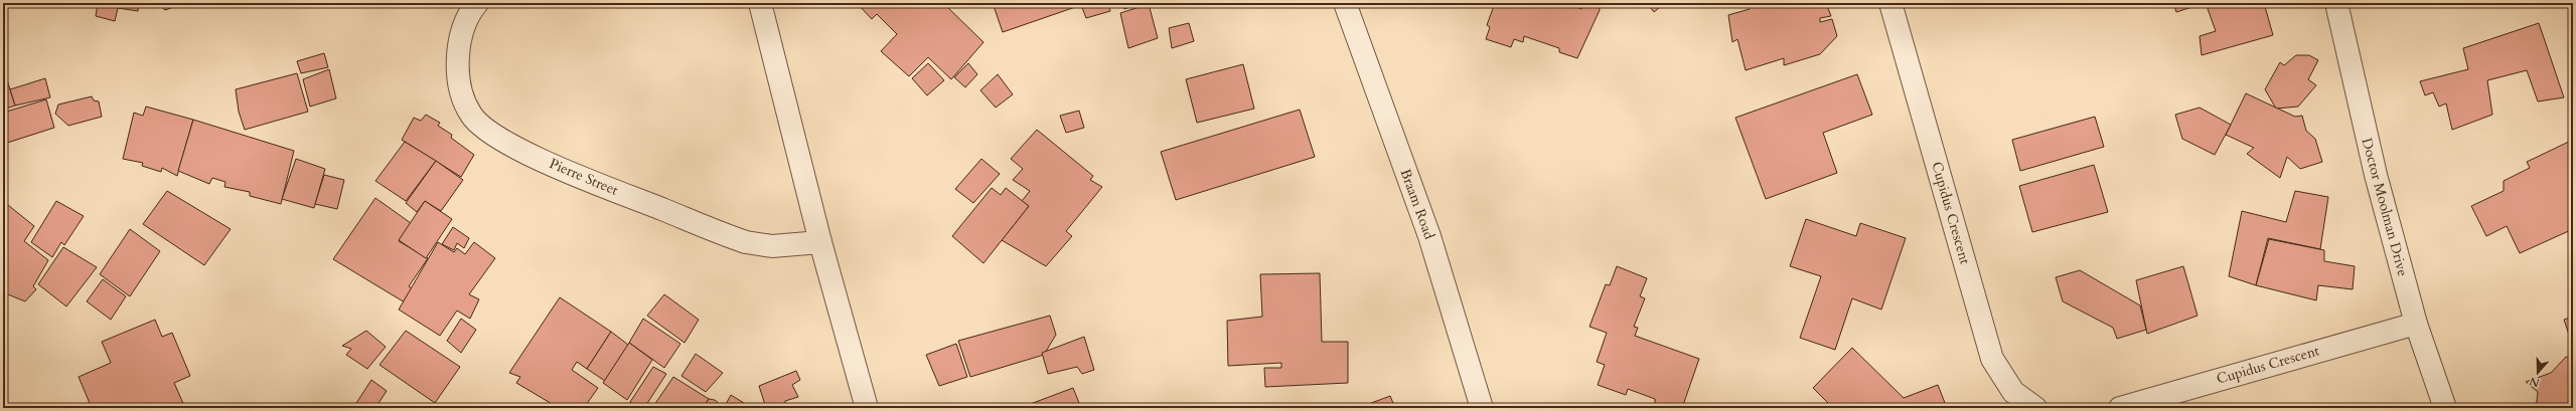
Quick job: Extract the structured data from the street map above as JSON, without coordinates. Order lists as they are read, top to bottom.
{
  "streets": {
    "street": [
      "Pierre Street",
      "Braam Road",
      "Doctor Moolman Drive",
      "Cupidus Crescent"
    ]
  },
  "crossings": [
    ["Doctor Moolman Drive", "Cupidus Crescent"]
  ],
  "north": "bottom"
}
